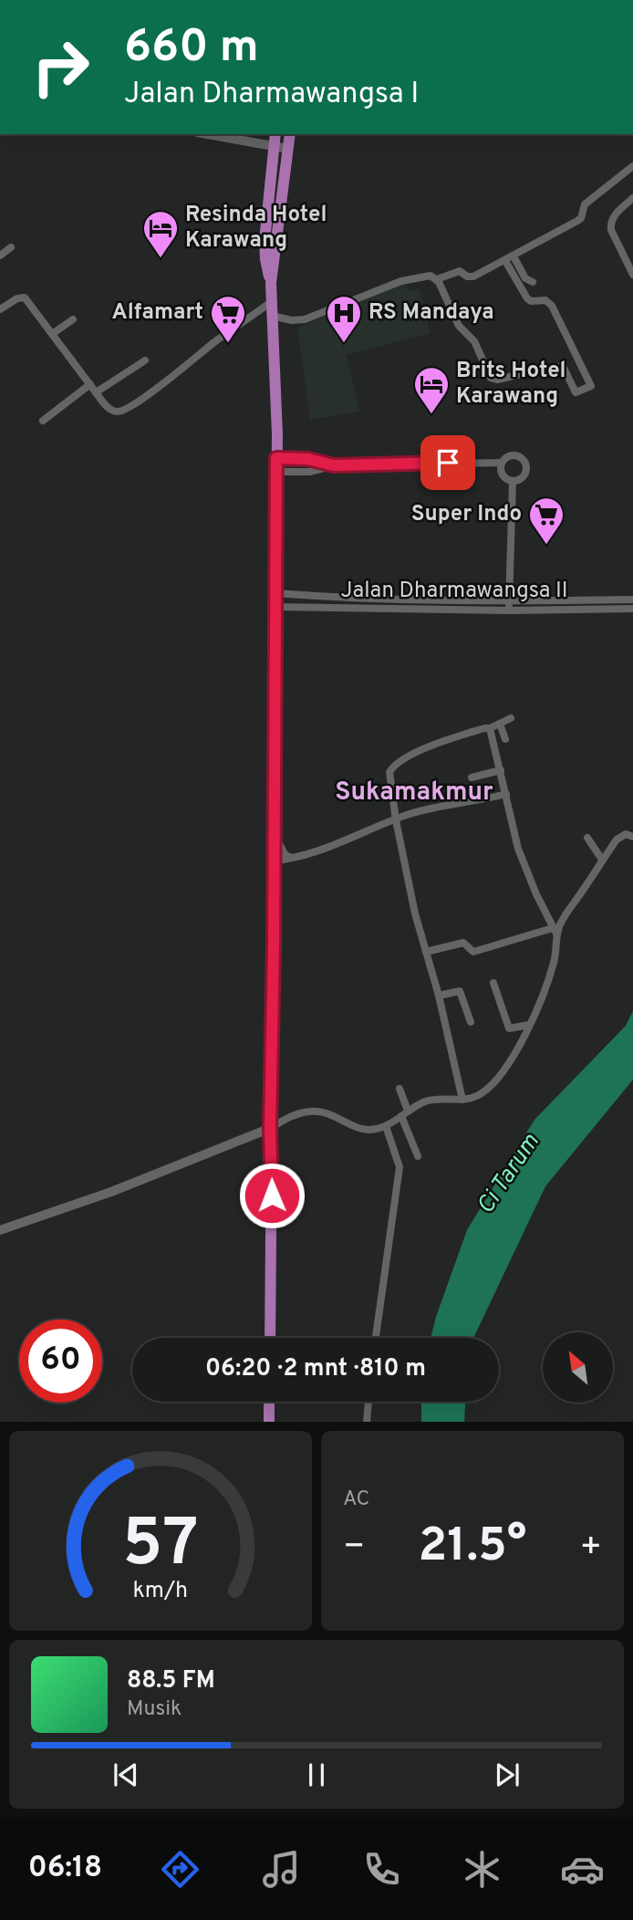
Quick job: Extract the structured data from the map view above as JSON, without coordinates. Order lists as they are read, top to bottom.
{
  "streets": {
    "street": ["Jalan Dharmawangsa II"]
  },
  "districts": ["Sukamakmur"],
  "water": ["Ci Tarum"],
  "places": {
    "hotel": ["Resinda Hotel Karawang", "Brits Hotel Karawang"],
    "supermarket": ["Alfamart", "Super Indo"],
    "hospital": ["RS Mandaya"]
  },
  "north": "top left",
  "page": {
    "turn": ["660 m", "Jalan Dharmawangsa I"],
    "limit": "60",
    "trip": "06:20 · 2 mnt · 810 m",
    "tile": "AC",
    "heat": ["−", "21.5°", "+"],
    "song": ["88.5 FM", "Musik"],
    "tabs": "06:18",
    "gauge": ["57", "km/h"]
  }
}
